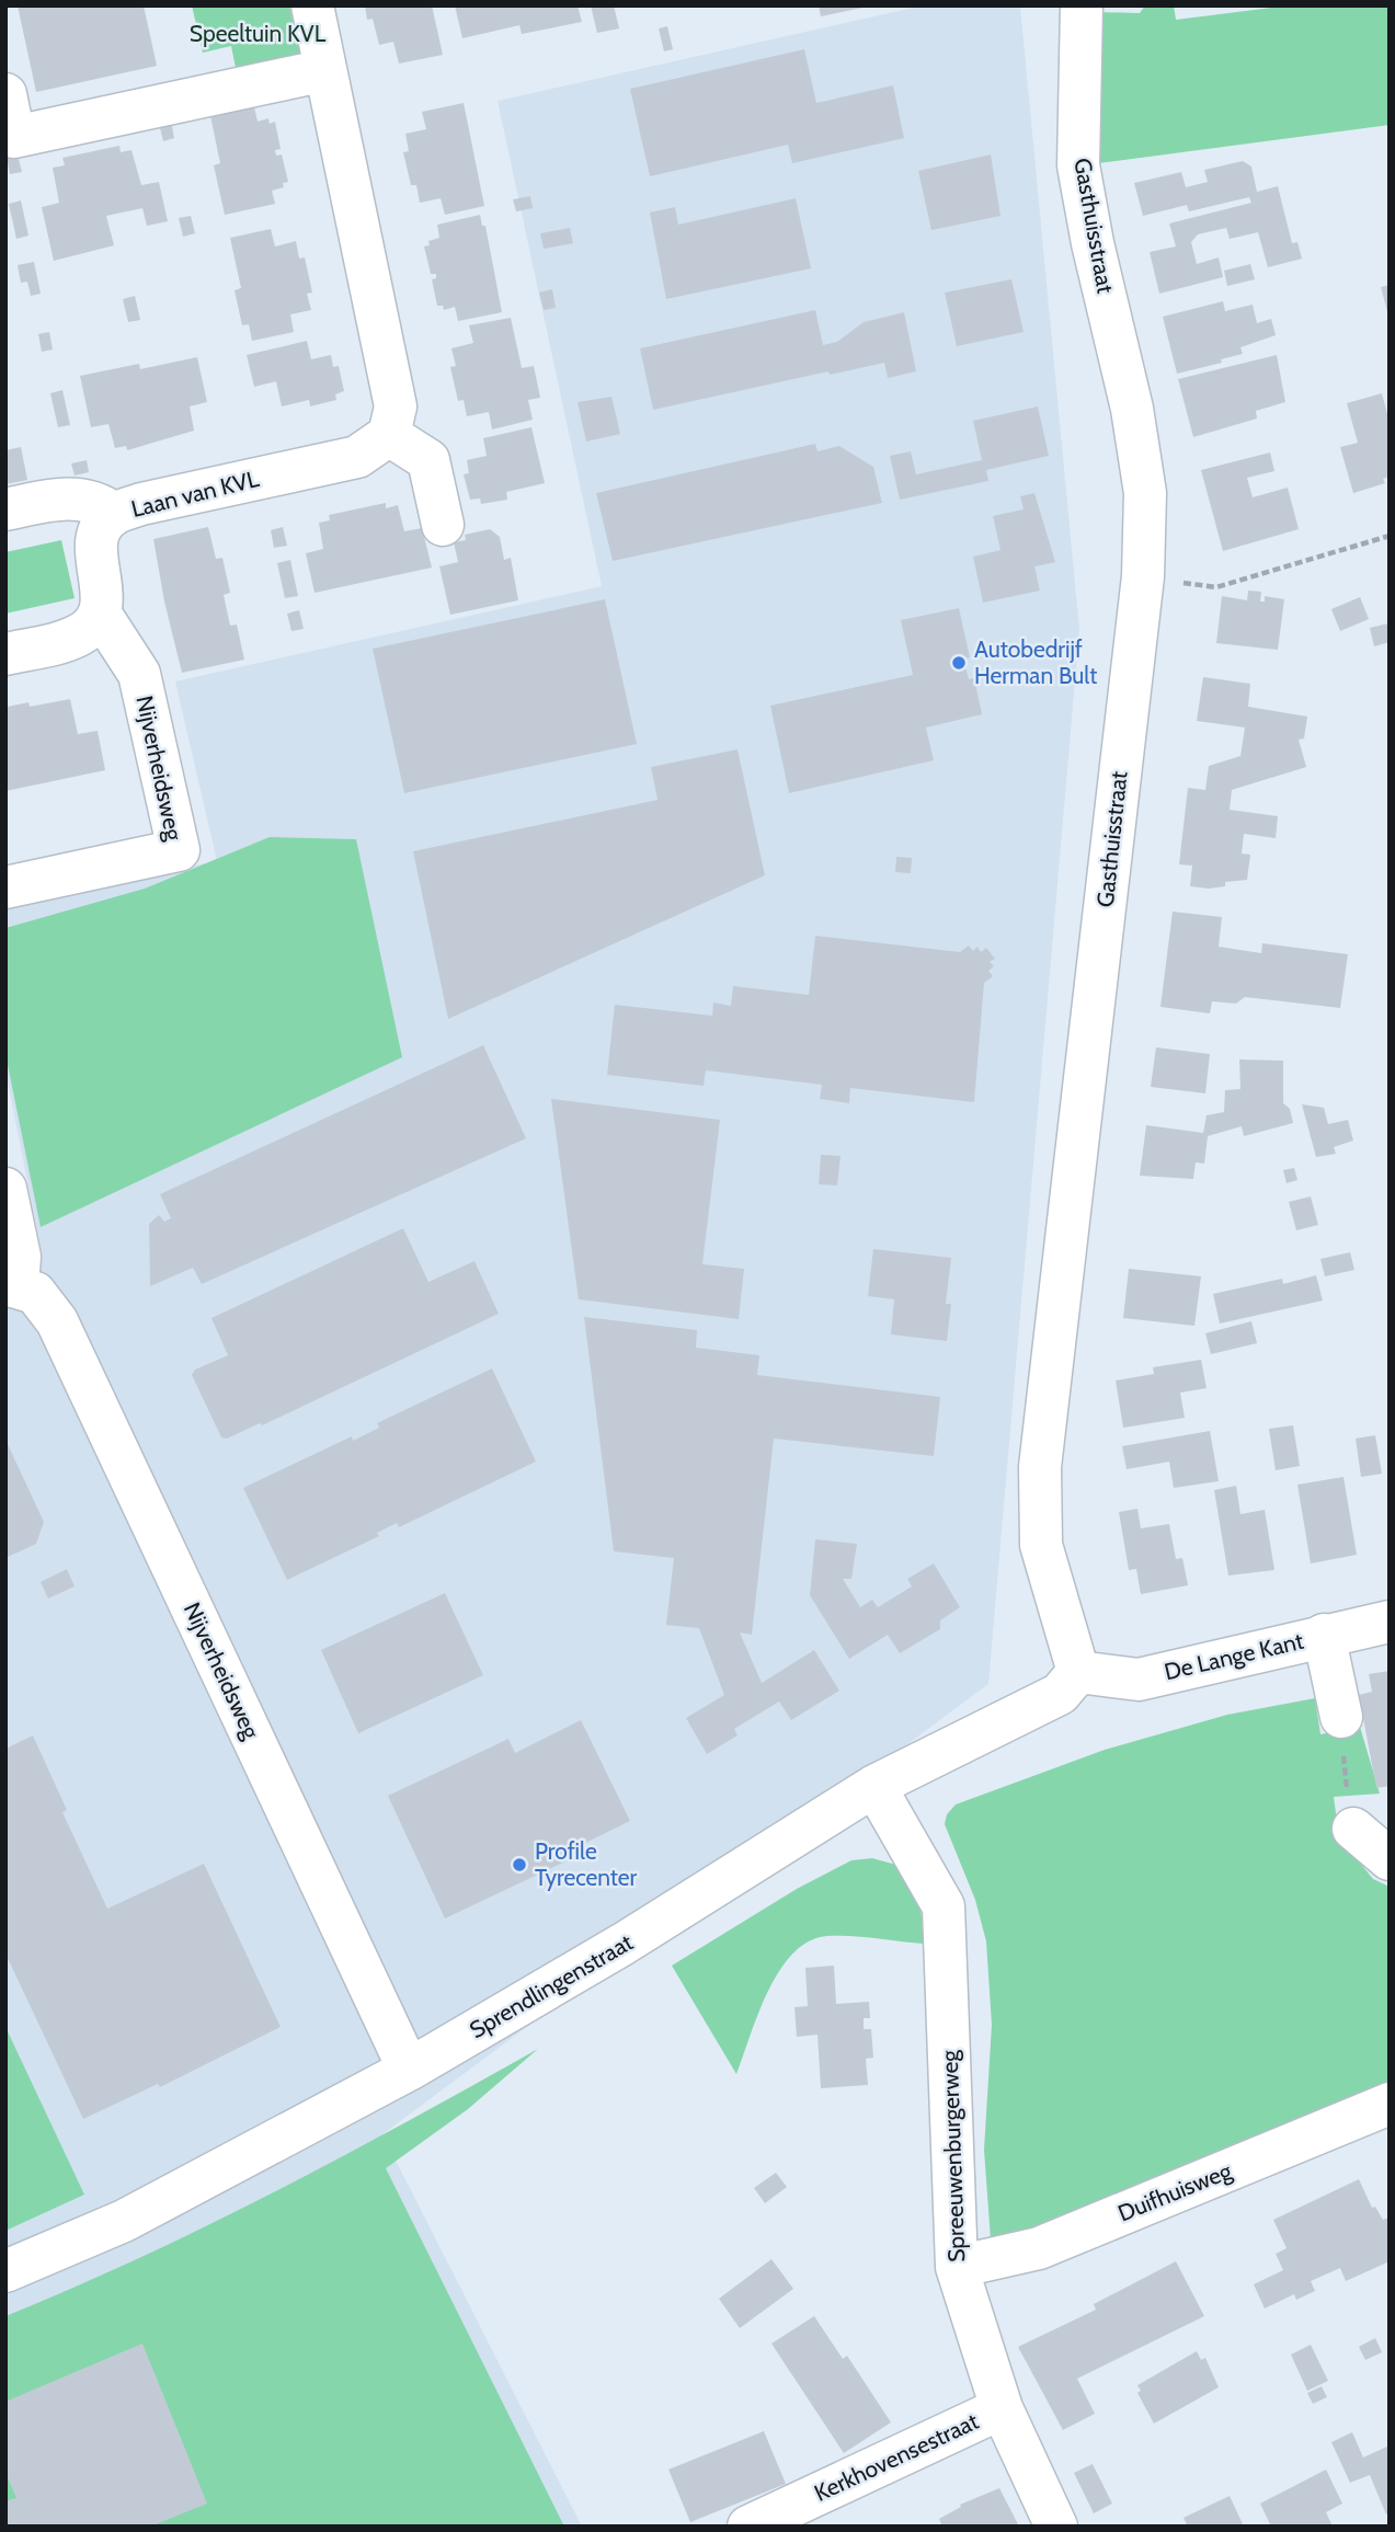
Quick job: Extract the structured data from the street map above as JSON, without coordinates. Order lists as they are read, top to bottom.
{
  "streets": {
    "street": [
      "Gasthuisstraat",
      "Laan van KVL",
      "Nijverheidsweg",
      "De Lange Kant",
      "Sprendlingenstraat",
      "Spreeuwenburgerweg",
      "Duifhuisweg",
      "Kerkhovensestraat"
    ]
  },
  "crossings": [
    ["Gasthuisstraat", "De Lange Kant"],
    ["Gasthuisstraat", "Sprendlingenstraat"],
    ["Laan van KVL", "Nijverheidsweg"],
    ["Nijverheidsweg", "Sprendlingenstraat"],
    ["De Lange Kant", "Sprendlingenstraat"],
    ["Sprendlingenstraat", "Spreeuwenburgerweg"],
    ["Spreeuwenburgerweg", "Duifhuisweg"],
    ["Spreeuwenburgerweg", "Kerkhovensestraat"]
  ],
  "parks": ["Speeltuin KVL"],
  "places": ["Autobedrijf Herman Bult", "Profile Tyrecenter"]
}
